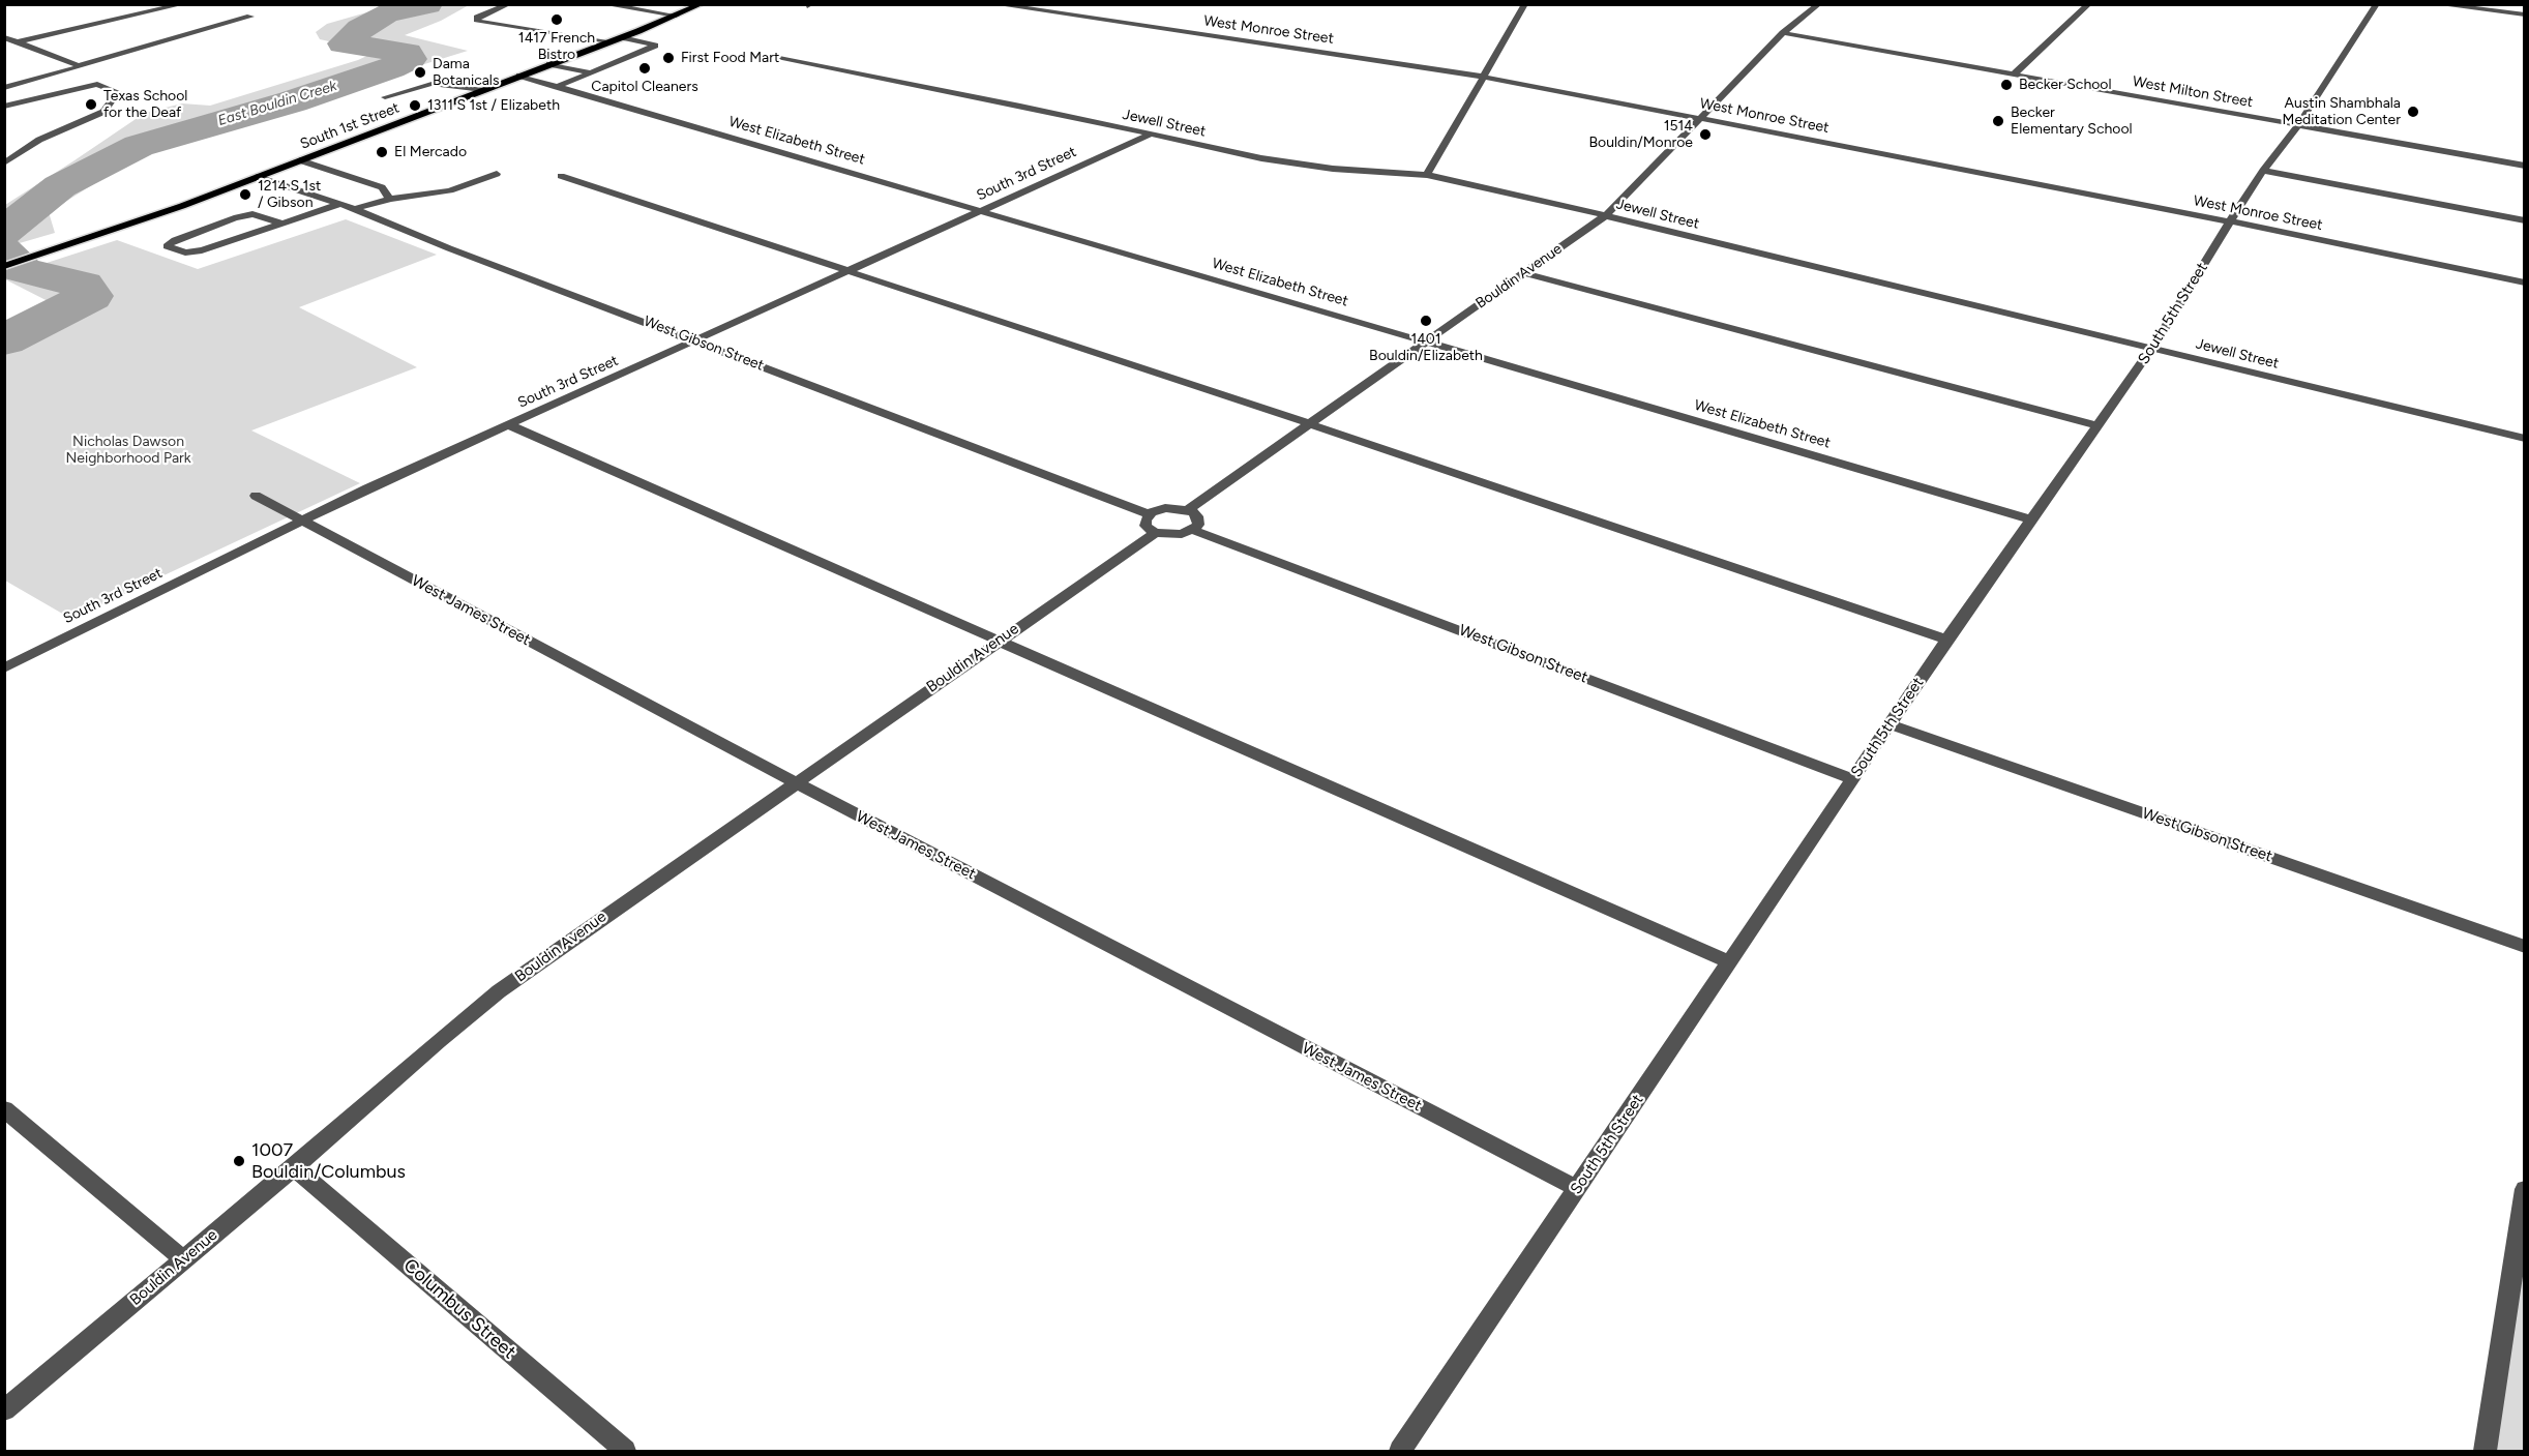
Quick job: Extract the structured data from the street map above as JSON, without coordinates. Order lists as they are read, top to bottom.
{
  "streets": {
    "main road": ["South 1st Street"],
    "street": [
      "West Monroe Street",
      "West Milton Street",
      "Jewell Street",
      "West Elizabeth Street",
      "South 3rd Street",
      "Bouldin Avenue",
      "South 5th Street",
      "West Gibson Street",
      "West James Street",
      "Columbus Street"
    ]
  },
  "crossings": [
    ["West Monroe Street", "Bouldin Avenue"],
    ["West Monroe Street", "South 5th Street"],
    ["West Milton Street", "Bouldin Avenue"],
    ["West Milton Street", "South 5th Street"],
    ["Jewell Street", "South 3rd Street"],
    ["Jewell Street", "Bouldin Avenue"],
    ["Jewell Street", "South 5th Street"],
    ["South 1st Street", "West Elizabeth Street"],
    ["South 1st Street", "West Gibson Street"],
    ["West Elizabeth Street", "South 3rd Street"],
    ["West Elizabeth Street", "Bouldin Avenue"],
    ["West Elizabeth Street", "South 5th Street"],
    ["South 3rd Street", "West Gibson Street"],
    ["South 3rd Street", "West James Street"],
    ["Bouldin Avenue", "West James Street"],
    ["Bouldin Avenue", "Columbus Street"],
    ["South 5th Street", "West Gibson Street"],
    ["South 5th Street", "West James Street"]
  ],
  "water": ["East Bouldin Creek"],
  "parks": ["Nicholas Dawson Neighborhood Park"],
  "places": [
    "1417 French Bistro",
    "First Food Mart",
    "Capitol Cleaners",
    "Dama Botanicals",
    "Becker School",
    "Texas School for the Deaf",
    "1311 S 1st / Elizabeth",
    "Austin Shambhala Meditation Center",
    "Becker Elementary School",
    "1514 Bouldin/Monroe",
    "El Mercado",
    "1214 S 1st / Gibson",
    "1401 Bouldin/Elizabeth",
    "1007 Bouldin/Columbus"
  ]
}
